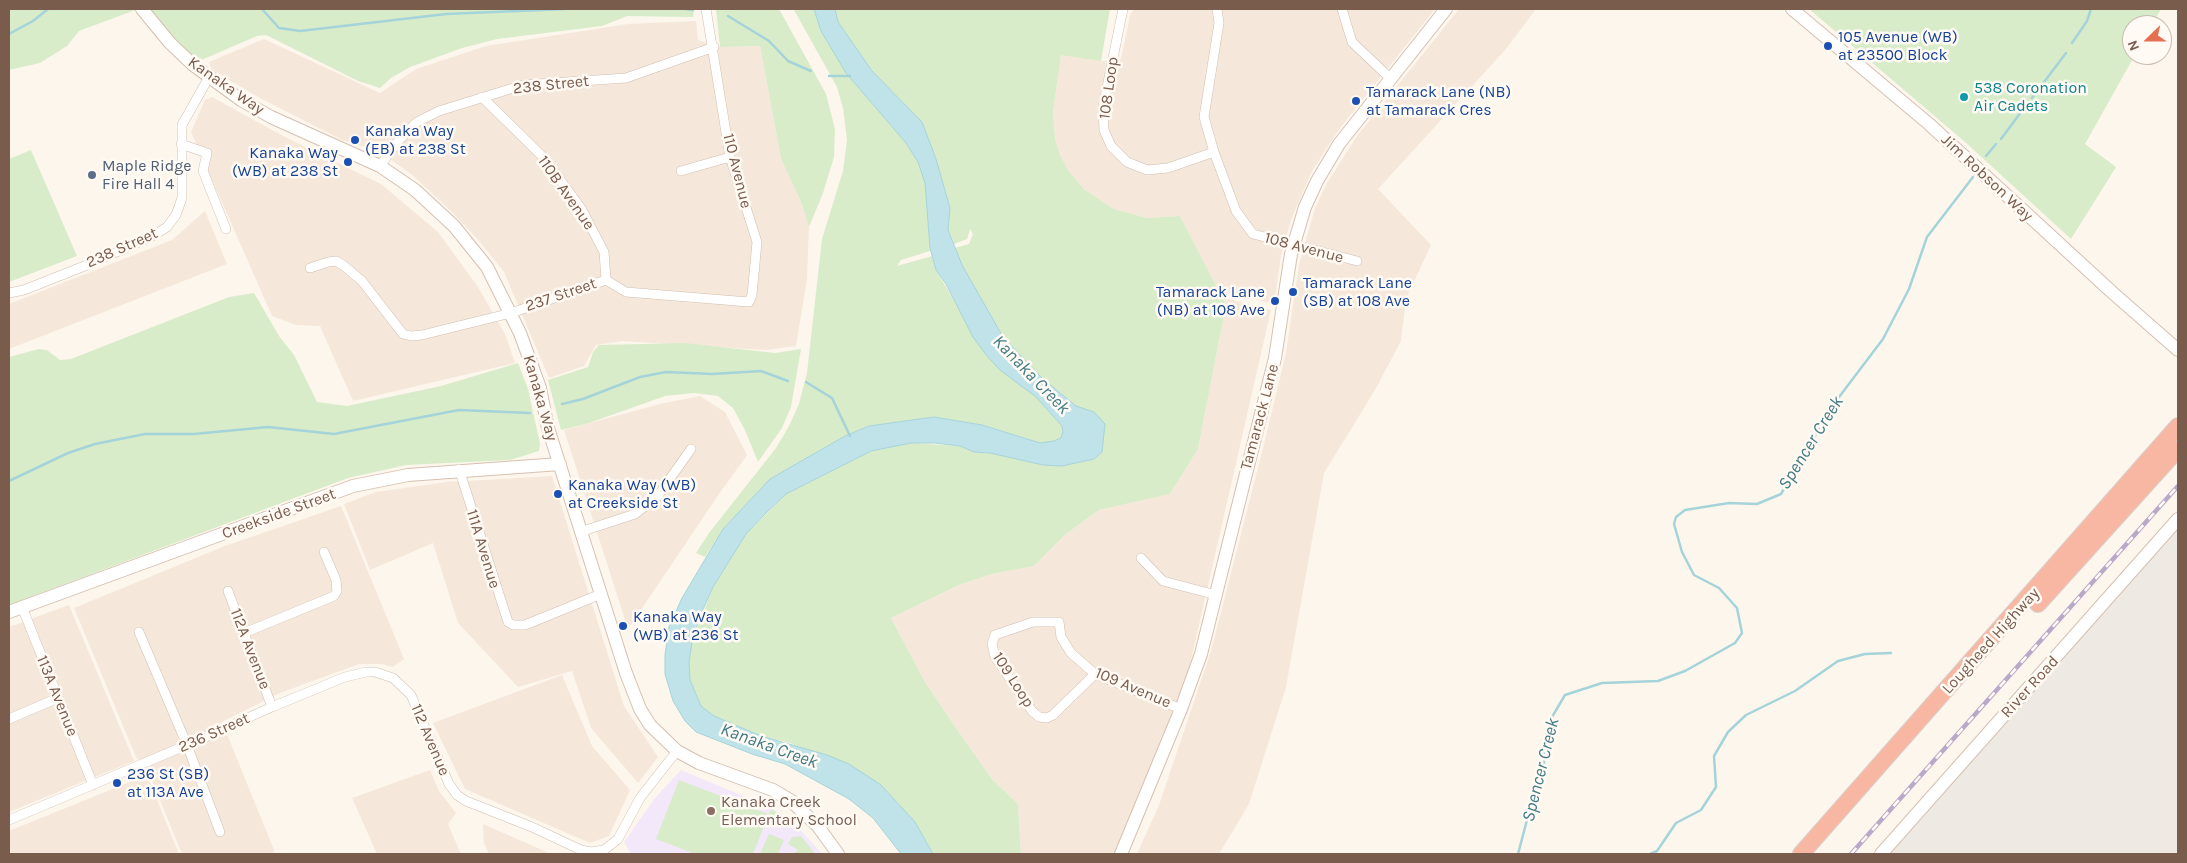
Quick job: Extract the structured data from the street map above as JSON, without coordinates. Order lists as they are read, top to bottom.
{
  "streets": {
    "highway": ["Lougheed Highway"],
    "street": [
      "238 Street",
      "Kanaka Way",
      "108 Loop",
      "110 Avenue",
      "Jim Robson Way",
      "110B Avenue",
      "108 Avenue",
      "237 Street",
      "Tamarack Lane",
      "Creekside Street",
      "111A Avenue",
      "112A Avenue",
      "109 Loop",
      "River Road",
      "109 Avenue",
      "113A Avenue",
      "236 Street",
      "112 Avenue"
    ]
  },
  "crossings": [
    ["238 Street", "Kanaka Way"],
    ["238 Street", "110 Avenue"],
    ["238 Street", "110B Avenue"],
    ["Kanaka Way", "237 Street"],
    ["Kanaka Way", "Creekside Street"],
    ["Kanaka Way", "111A Avenue"],
    ["Kanaka Way", "112 Avenue"],
    ["108 Loop", "108 Avenue"],
    ["110 Avenue", "237 Street"],
    ["110B Avenue", "237 Street"],
    ["108 Avenue", "Tamarack Lane"],
    ["Tamarack Lane", "109 Avenue"],
    ["Creekside Street", "111A Avenue"],
    ["Creekside Street", "113A Avenue"],
    ["112A Avenue", "236 Street"],
    ["109 Loop", "109 Avenue"],
    ["113A Avenue", "236 Street"],
    ["236 Street", "112 Avenue"]
  ],
  "water": ["Kanaka Creek", "Spencer Creek"],
  "places": [
    "105 Avenue (WB) at 23500 Block",
    "538 Coronation Air Cadets",
    "Tamarack Lane (NB) at Tamarack Cres",
    "Kanaka Way (EB) at 238 St",
    "Kanaka Way (WB) at 238 St",
    "Maple Ridge Fire Hall 4",
    "Tamarack Lane (SB) at 108 Ave",
    "Tamarack Lane (NB) at 108 Ave",
    "Kanaka Way (WB) at Creekside St",
    "Kanaka Way (WB) at 236 St",
    "236 St (SB) at 113A Ave",
    "Kanaka Creek Elementary School"
  ],
  "north": "left"
}
